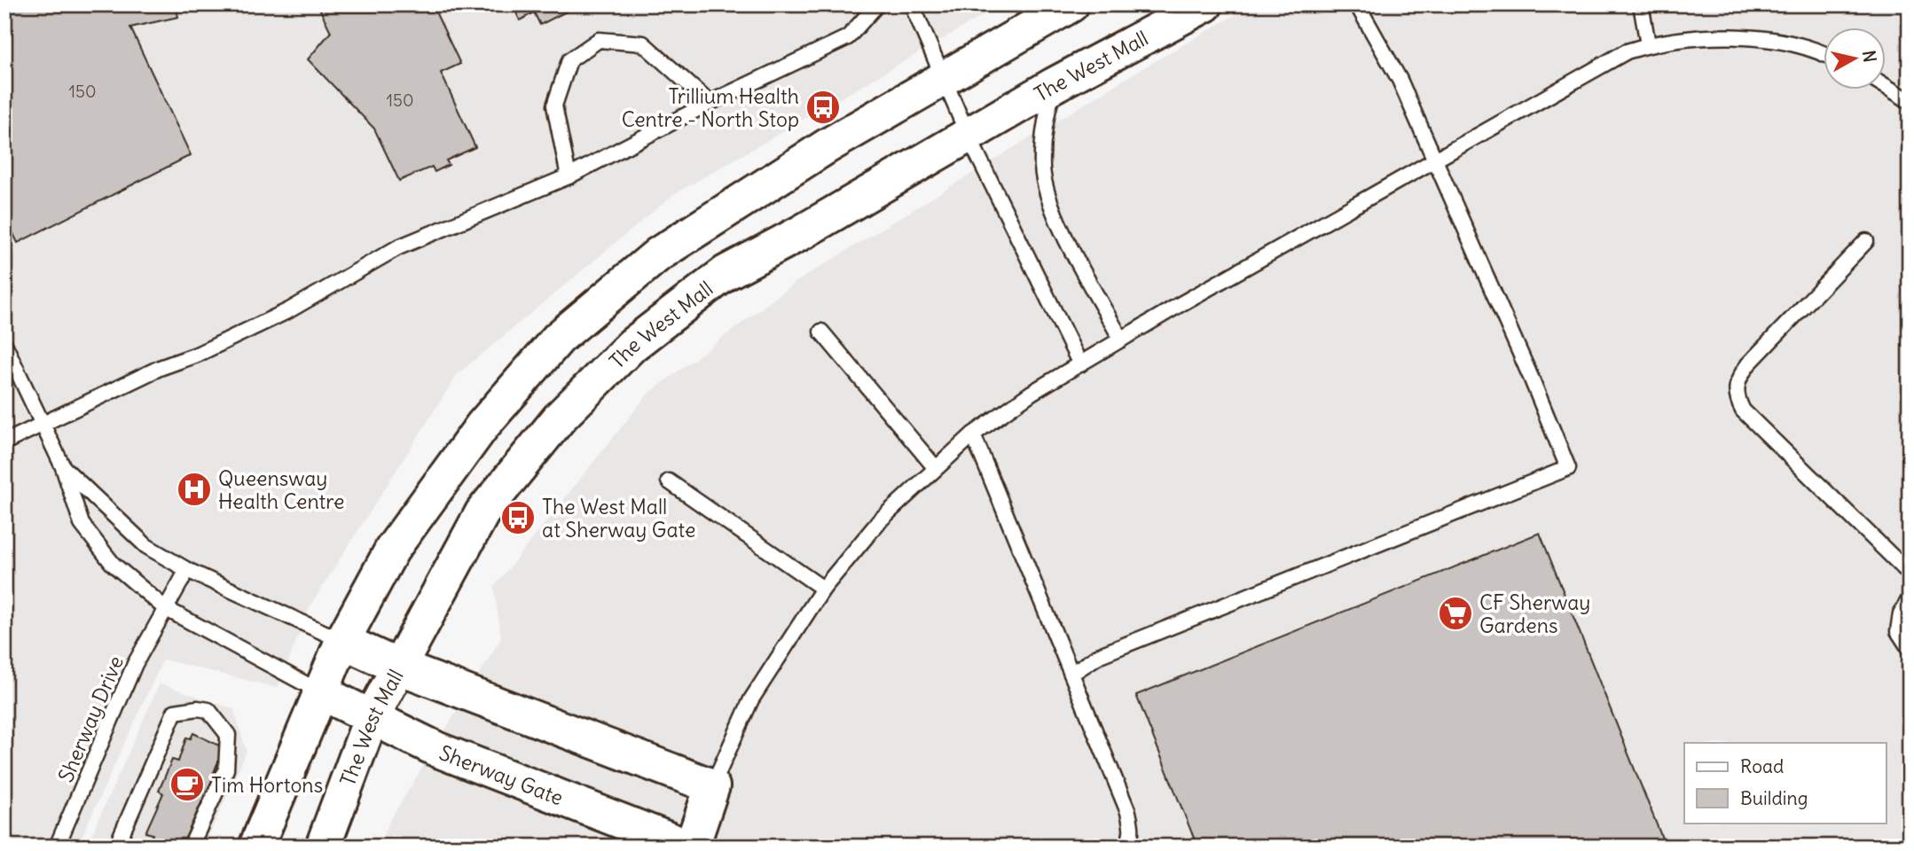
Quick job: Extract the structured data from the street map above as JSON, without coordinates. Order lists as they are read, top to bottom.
{
  "streets": {
    "main road": ["The West Mall", "Sherway Gate"],
    "lane": ["Sherway Drive"]
  },
  "crossings": [
    ["The West Mall", "Sherway Gate"]
  ],
  "places": {
    "bus stop": ["Trillium Health Centre - North Stop", "The West Mall at Sherway Gate"],
    "hospital": ["Queensway Health Centre"],
    "supermarket": ["CF Sherway Gardens"],
    "cafe": ["Tim Hortons"]
  },
  "house_numbers": ["150", "150"],
  "legend": ["Road", "Building"],
  "north": "right"
}
